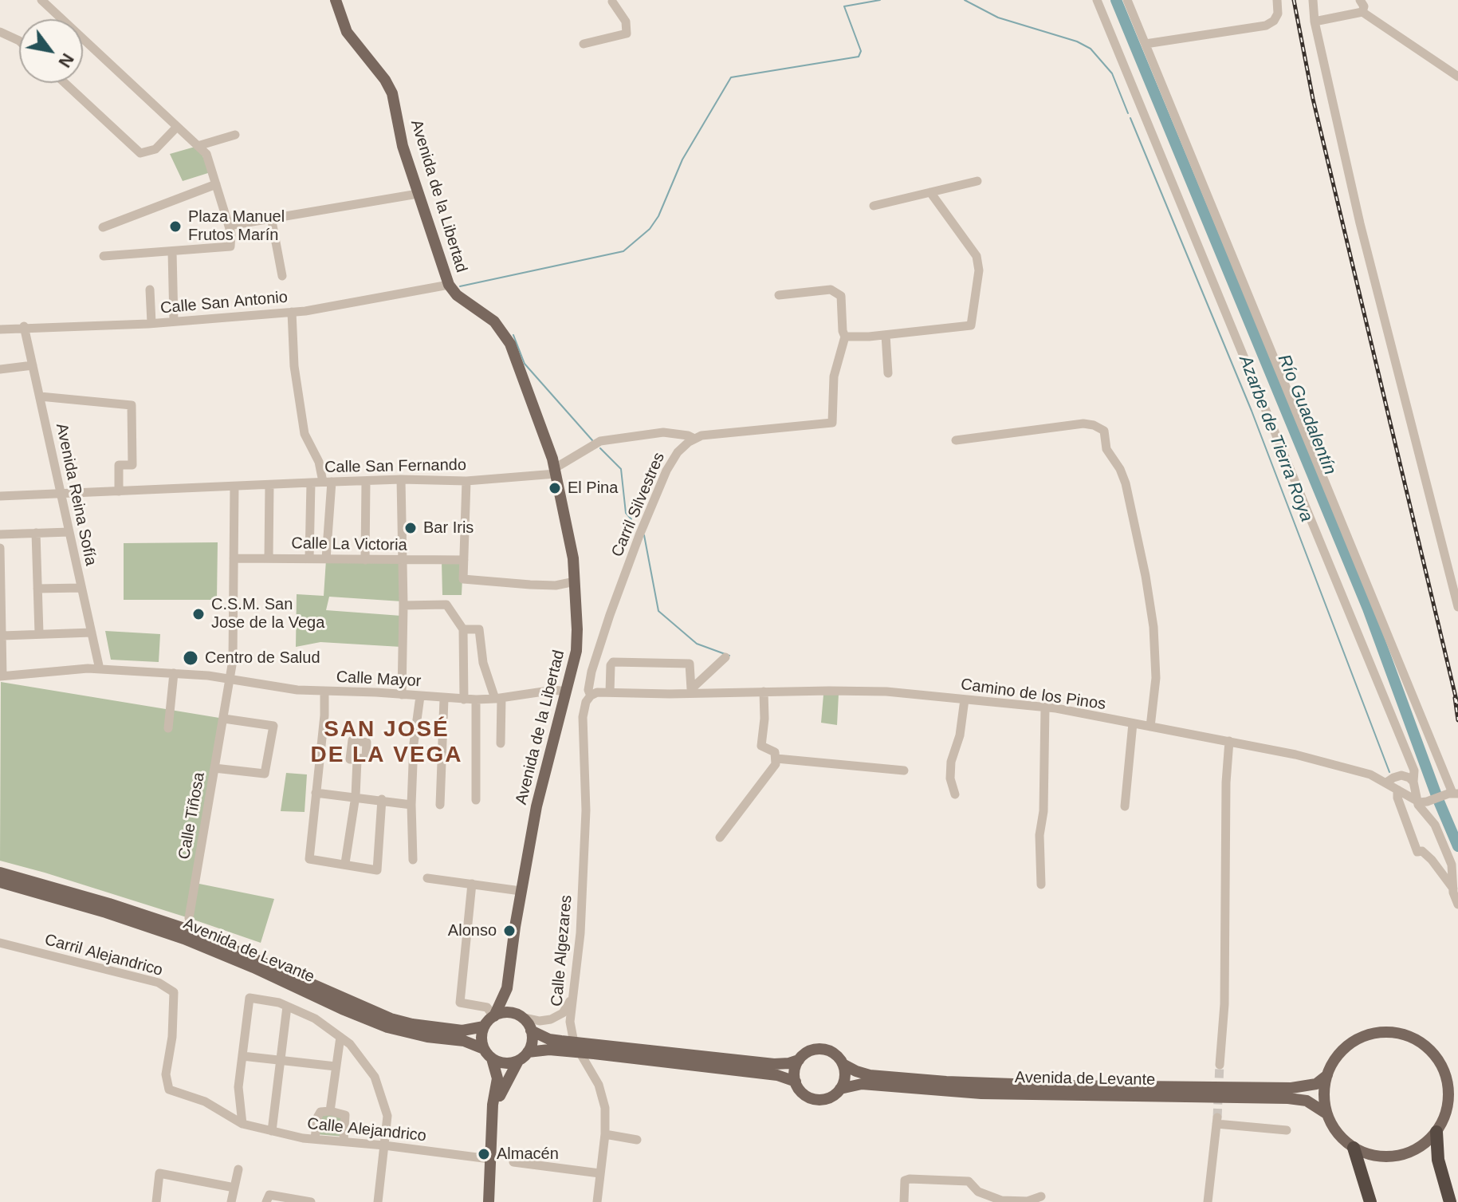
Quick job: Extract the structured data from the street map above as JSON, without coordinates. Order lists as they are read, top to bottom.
{
  "streets": {
    "main road": ["Avenida de la Libertad", "Avenida de Levante"],
    "street": [
      "Calle San Antonio",
      "Calle San Fernando",
      "Avenida Reina Sofía",
      "Carril Silvestres",
      "Calle La Victoria",
      "Calle Mayor",
      "Camino de los Pinos",
      "Calle Tiñosa",
      "Calle Algezares",
      "Carril Alejandrico",
      "Calle Alejandrico"
    ]
  },
  "crossings": [
    ["Avenida de la Libertad", "Calle San Antonio"],
    ["Avenida de la Libertad", "Calle San Fernando"],
    ["Avenida de la Libertad", "Calle Mayor"],
    ["Avenida de la Libertad", "Avenida de Levante"],
    ["Calle San Antonio", "Avenida Reina Sofía"],
    ["Calle San Fernando", "Avenida Reina Sofía"],
    ["Calle San Fernando", "Calle Tiñosa"],
    ["Avenida Reina Sofía", "Calle Mayor"],
    ["Carril Silvestres", "Camino de los Pinos"],
    ["Carril Silvestres", "Calle Algezares"],
    ["Calle La Victoria", "Calle Tiñosa"],
    ["Calle Mayor", "Calle Tiñosa"],
    ["Camino de los Pinos", "Calle Algezares"],
    ["Carril Alejandrico", "Calle Alejandrico"]
  ],
  "districts": ["SAN JOSÉ DE LA VEGA"],
  "water": ["Río Guadalentín", "Azarbe de Tierra Roya"],
  "places": [
    "Plaza Manuel Frutos Marín",
    "El Pina",
    "Bar Iris",
    "C.S.M. San Jose de la Vega",
    "Centro de Salud",
    "Alonso",
    "Almacén"
  ],
  "north": "bottom right"
}
